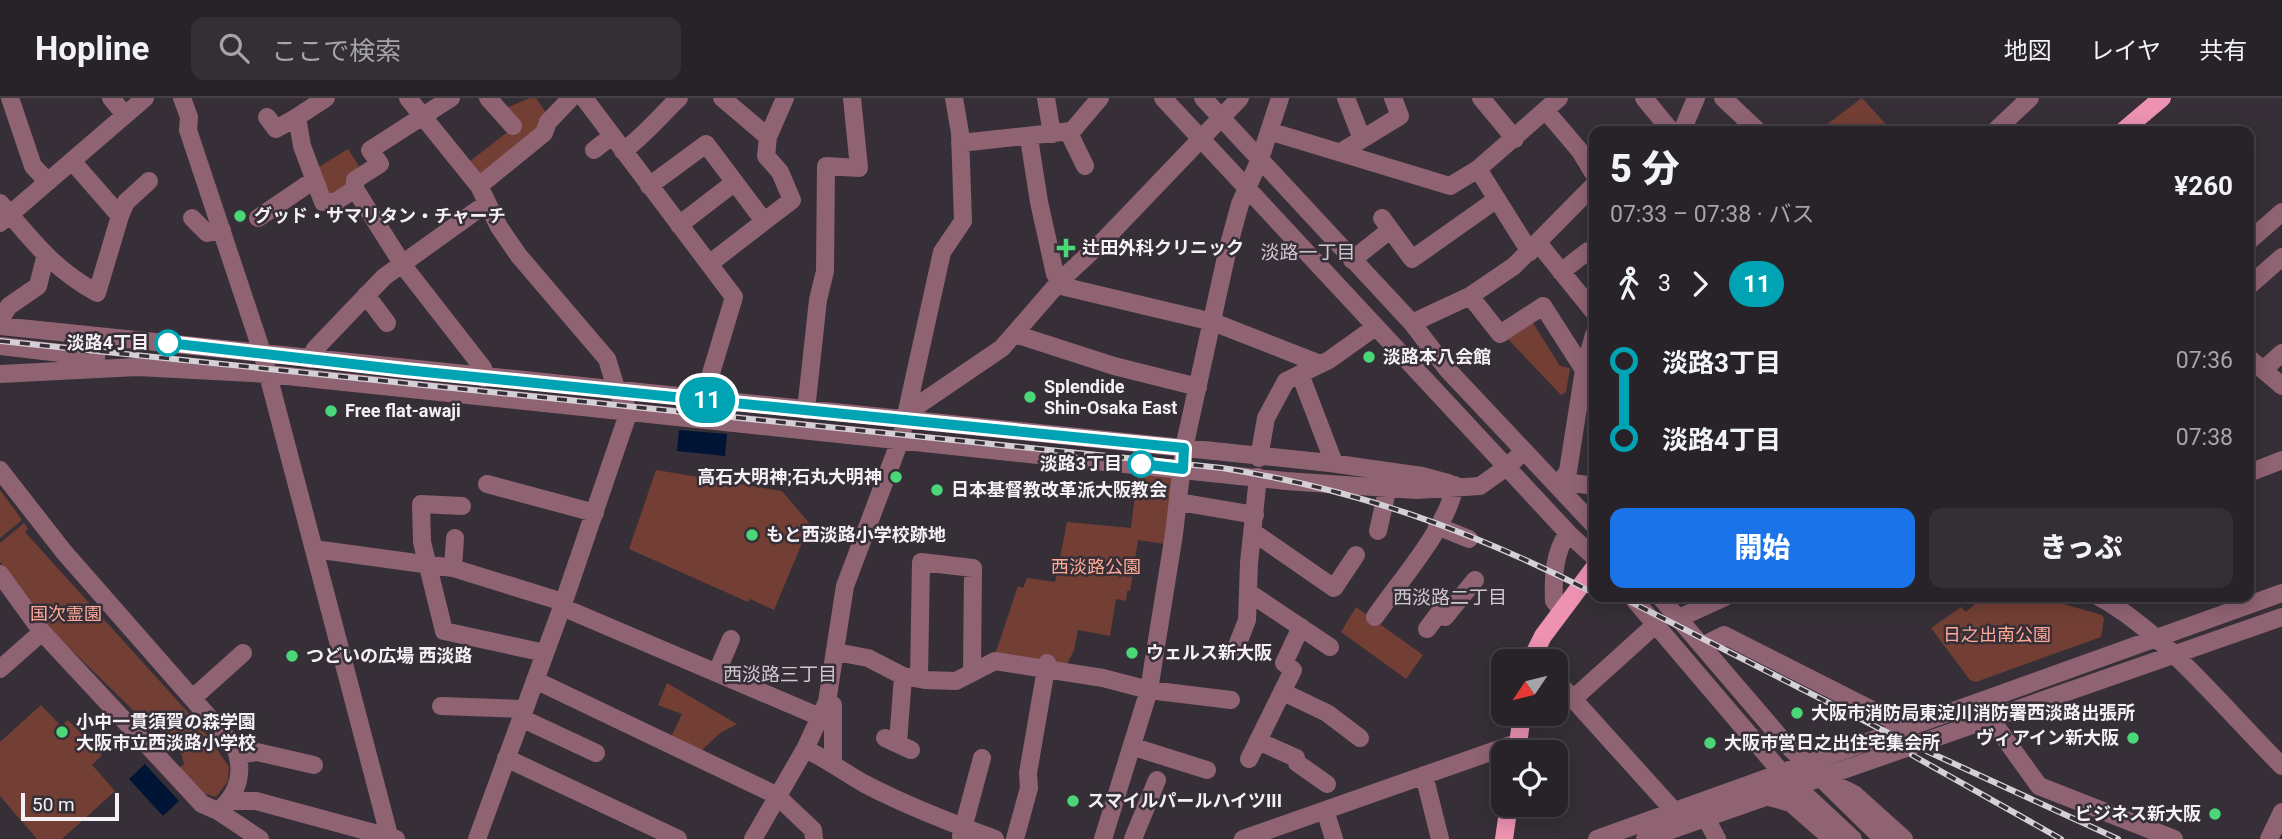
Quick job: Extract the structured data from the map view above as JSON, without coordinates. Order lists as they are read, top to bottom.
{
  "districts": ["淡路一丁目", "西淡路二丁目", "西淡路三丁目"],
  "parks": ["西淡路公園", "国次霊園", "日之出南公園"],
  "places": {
    "other": [
      "グッド・サマリタン・チャーチ",
      "淡路4丁目",
      "淡路本八会館",
      "Splendide Shin-Osaka East",
      "Free flat-awaji",
      "淡路3丁目",
      "高石大明神;石丸大明神",
      "日本基督教改革派大阪教会",
      "もと西淡路小学校跡地",
      "ウェルス新大阪",
      "つどいの広場 西淡路",
      "大阪市消防局東淀川消防署西淡路出張所",
      "小中一貫須賀の森学園 大阪市立西淡路小学校",
      "ヴィアイン新大阪",
      "大阪市営日之出住宅集会所",
      "スマイルパールハイツIII",
      "ビジネス新大阪"
    ],
    "health": ["辻田外科クリニック"]
  },
  "lines": ["bus line 11"],
  "scale_bar": "50 m",
  "north": "bottom left",
  "page": {
    "header": "Hopline",
    "search": "ここで検索",
    "nav": ["地図", "レイヤ", "共有"],
    "on_map": "11",
    "heading": ["5 分", "07:33 – 07:38 · バス", "¥260"],
    "legs": ["3", "11"],
    "list": [
      {
        "name": "淡路3丁目",
        "value": "07:36"
      },
      {
        "name": "淡路4丁目",
        "value": "07:38"
      }
    ],
    "buttons": ["開始", "きっぷ"],
    "scale": "50 m"
  }
}
